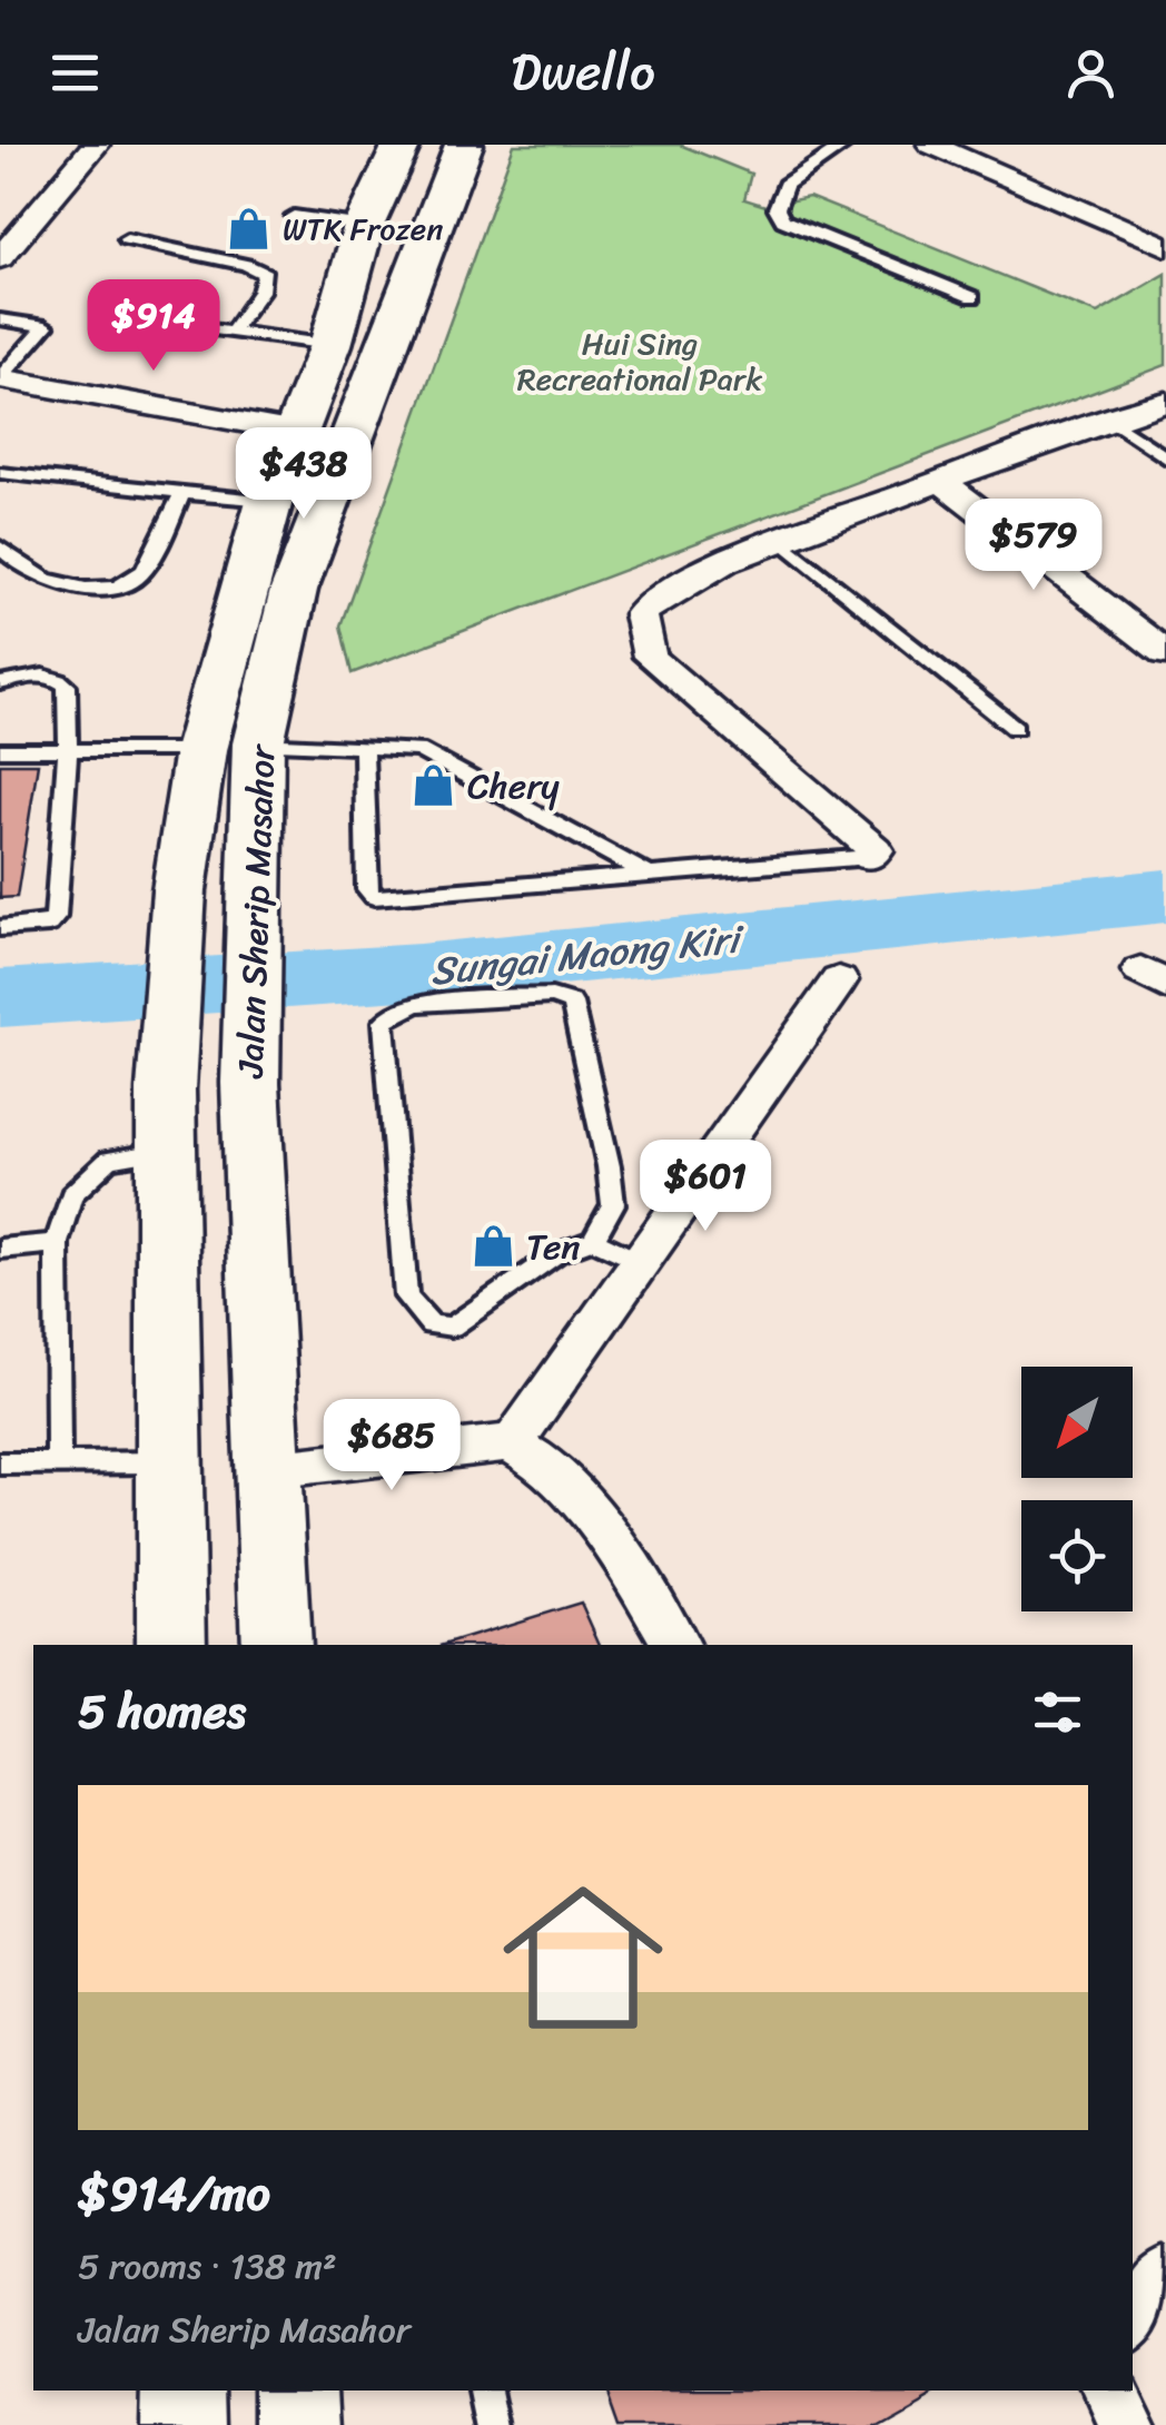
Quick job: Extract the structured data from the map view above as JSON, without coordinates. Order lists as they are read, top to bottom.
{
  "streets": {
    "main road": ["Jalan Sherip Masahor"]
  },
  "water": ["Sungai Maong Kiri"],
  "parks": ["Hui Sing Recreational Park"],
  "places": {
    "shop": ["WTK Frozen", "Chery", "Ten"]
  },
  "north": "bottom left",
  "page": {
    "header": "Dwello",
    "price": [
      "$914",
      "$438",
      "$579",
      "$601",
      "$685"
    ],
    "heading": "5 homes",
    "list": [
      {
        "name": "$914/mo",
        "note": "5 rooms · 138 m² · Jalan Sherip Masahor"
      }
    ]
  }
}
